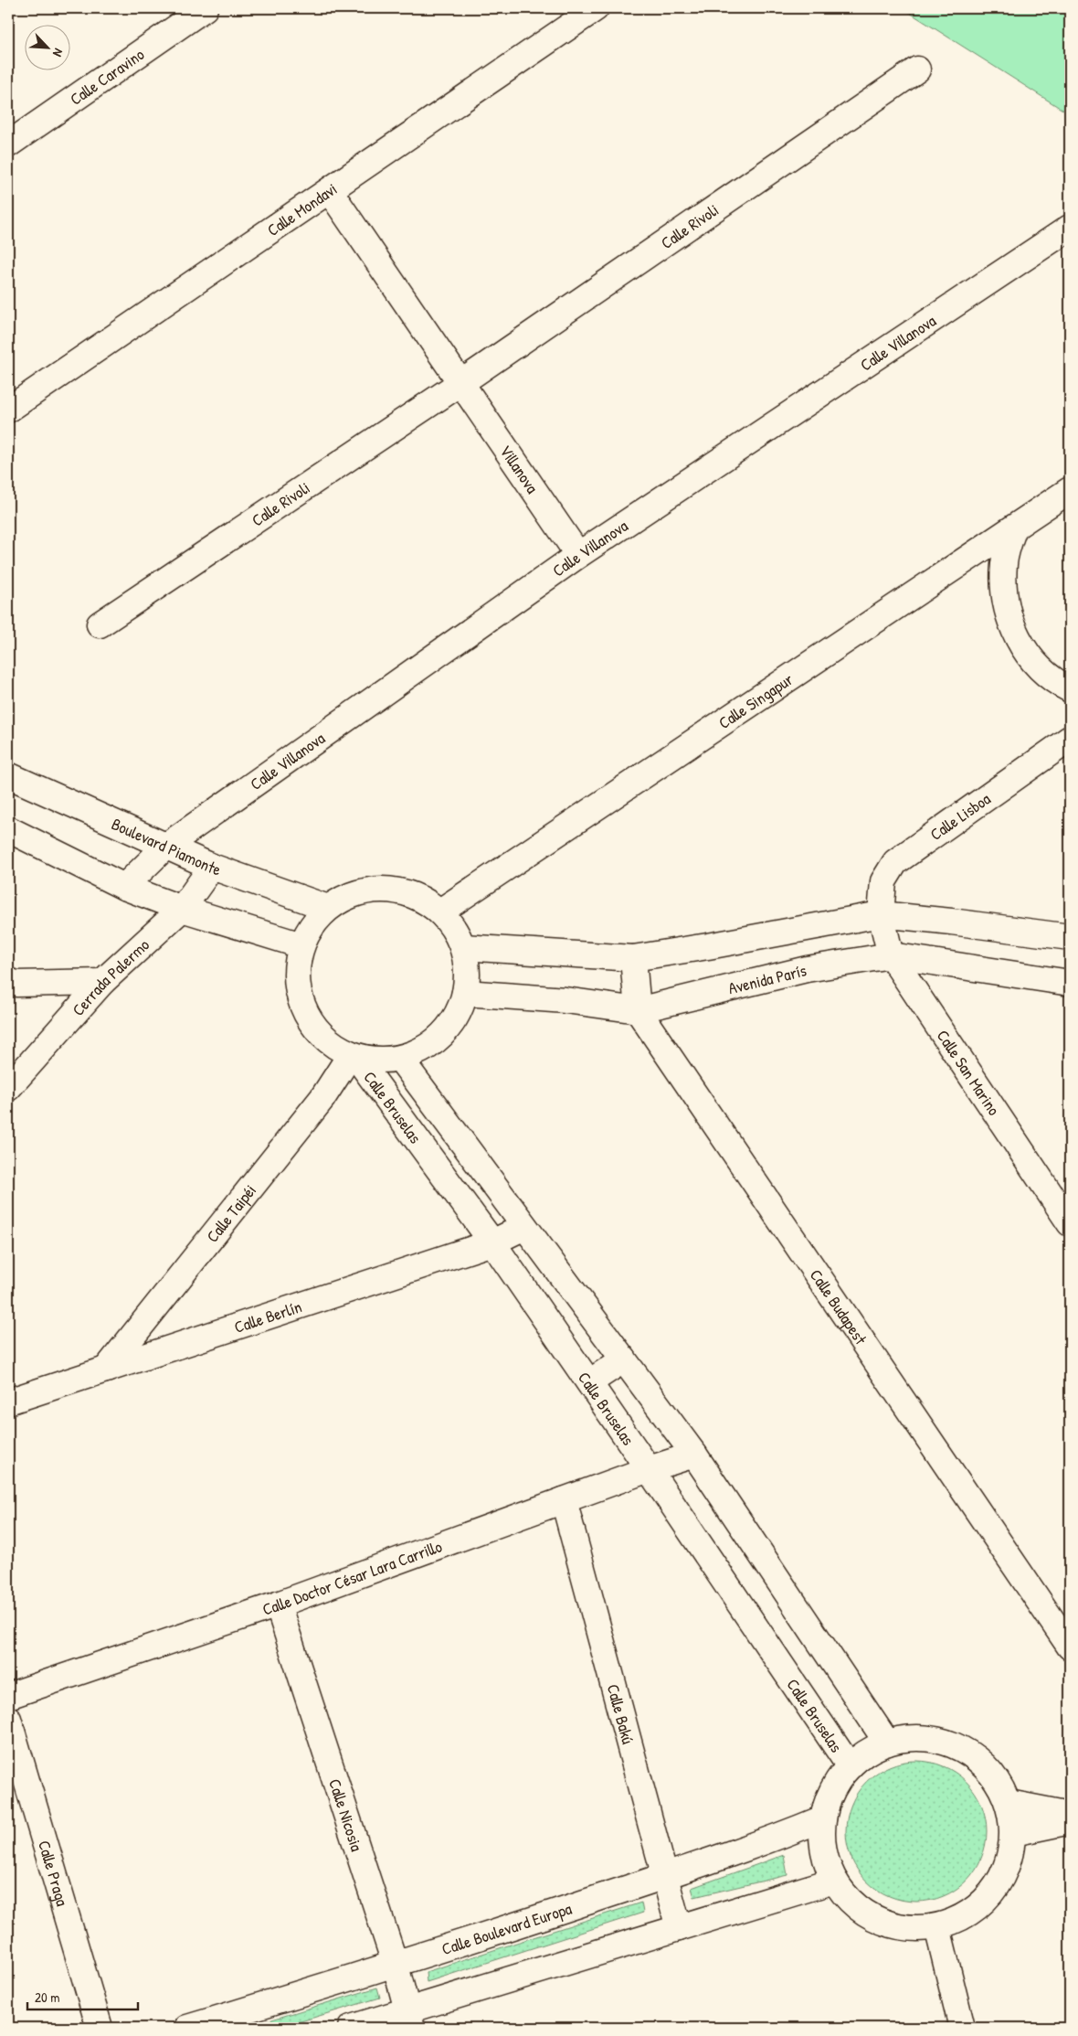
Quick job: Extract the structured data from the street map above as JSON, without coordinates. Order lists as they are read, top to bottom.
{
  "streets": {
    "street": [
      "Calle Caravino",
      "Calle Mondavi",
      "Calle Rivoli",
      "Calle Villanova",
      "Villanova",
      "Calle Singapur",
      "Calle Lisboa",
      "Boulevard Piamonte",
      "Cerrada Palermo",
      "Avenida París",
      "Calle San Marino",
      "Calle Bruselas",
      "Calle Taipéi",
      "Calle Budapest",
      "Calle Berlín",
      "Calle Doctor César Lara Carrillo",
      "Calle Bakú",
      "Calle Nicosia",
      "Calle Praga",
      "Calle Boulevard Europa"
    ]
  },
  "crossings": [
    ["Calle Rivoli", "Villanova"],
    ["Calle Villanova", "Villanova"],
    ["Calle Villanova", "Boulevard Piamonte"],
    ["Calle Lisboa", "Calle San Marino"],
    ["Boulevard Piamonte", "Cerrada Palermo"],
    ["Avenida París", "Calle San Marino"],
    ["Avenida París", "Calle Budapest"],
    ["Calle Bruselas", "Calle Taipéi"],
    ["Calle Bruselas", "Calle Berlín"],
    ["Calle Bruselas", "Calle Doctor César Lara Carrillo"],
    ["Calle Taipéi", "Calle Berlín"],
    ["Calle Doctor César Lara Carrillo", "Calle Bakú"],
    ["Calle Doctor César Lara Carrillo", "Calle Nicosia"],
    ["Calle Bakú", "Calle Boulevard Europa"],
    ["Calle Nicosia", "Calle Boulevard Europa"]
  ],
  "scale_bar": "20 m",
  "north": "bottom right"
}
